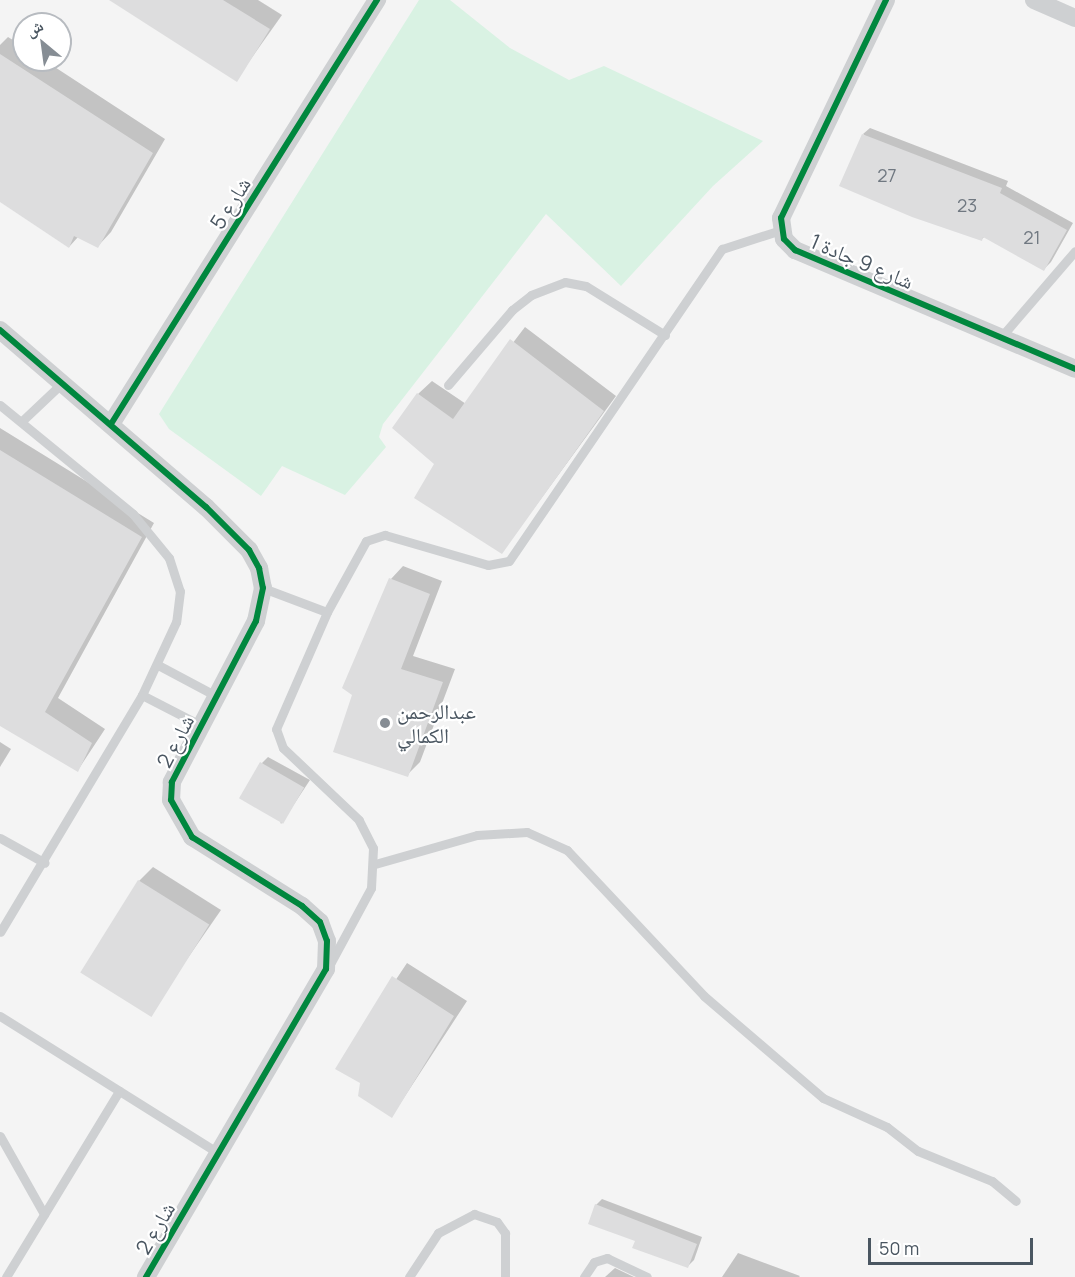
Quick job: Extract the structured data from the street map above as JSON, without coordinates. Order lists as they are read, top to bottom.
{
  "streets": {
    "street": ["شارع 5", "شارع 9 جادة 1", "شارع 2"]
  },
  "places": ["عبدالرحمن الكمالي"],
  "house_numbers": ["27", "23", "21"],
  "scale_bar": "50 m",
  "north": "top left"
}
